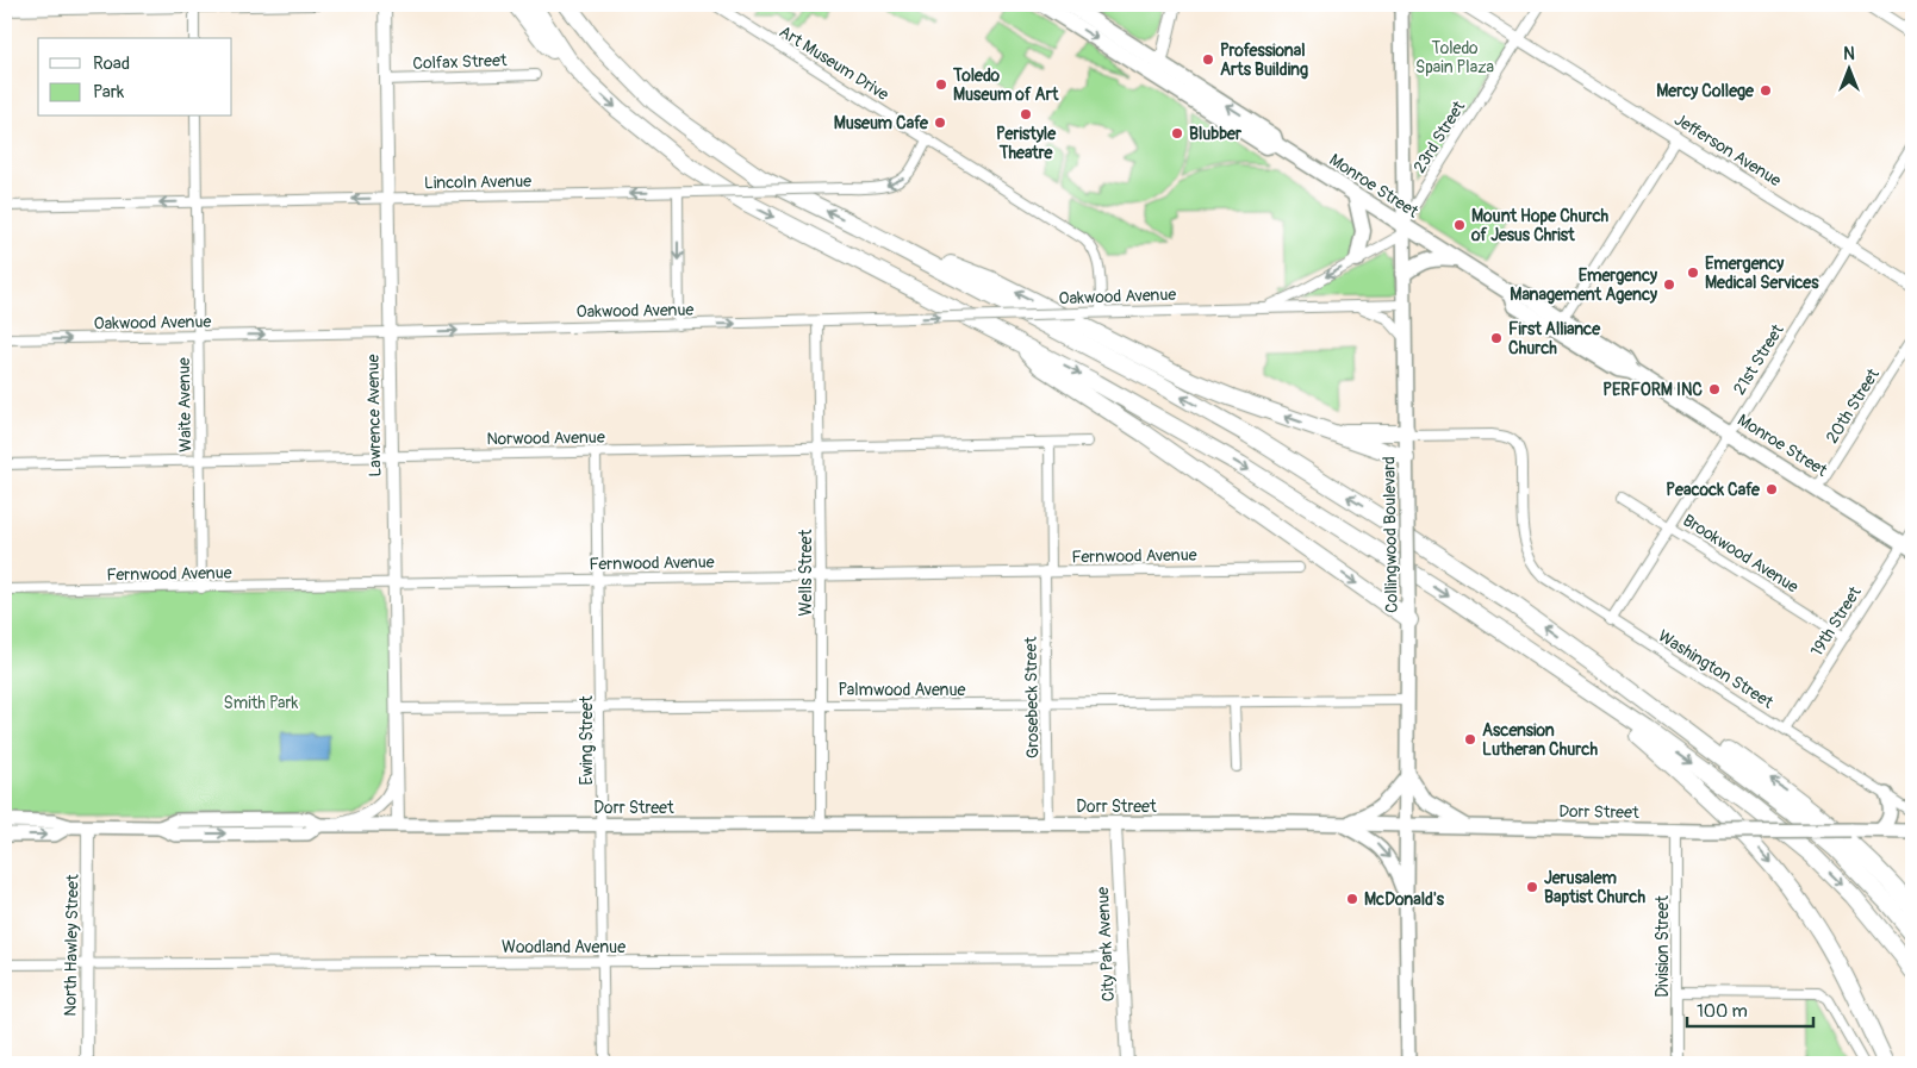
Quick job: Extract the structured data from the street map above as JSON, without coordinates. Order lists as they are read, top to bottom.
{
  "streets": {
    "main road": ["Monroe Street", "Collingwood Boulevard", "Dorr Street"],
    "street": [
      "Colfax Street",
      "Art Museum Drive",
      "23rd Street",
      "Jefferson Avenue",
      "Lincoln Avenue",
      "Oakwood Avenue",
      "21st Street",
      "Waite Avenue",
      "20th Street",
      "Lawrence Avenue",
      "Norwood Avenue",
      "Brookwood Avenue",
      "Fernwood Avenue",
      "Wells Street",
      "19th Street",
      "Washington Street",
      "Palmwood Avenue",
      "Grosebeck Street",
      "Ewing Street",
      "City Park Avenue",
      "North Hawley Street",
      "Woodland Avenue",
      "Division Street"
    ]
  },
  "crossings": [
    ["Colfax Street", "Lawrence Avenue"],
    ["Art Museum Drive", "Lincoln Avenue"],
    ["Art Museum Drive", "Oakwood Avenue"],
    ["23rd Street", "Jefferson Avenue"],
    ["23rd Street", "Monroe Street"],
    ["23rd Street", "Oakwood Avenue"],
    ["23rd Street", "Collingwood Boulevard"],
    ["Jefferson Avenue", "21st Street"],
    ["Lincoln Avenue", "Waite Avenue"],
    ["Lincoln Avenue", "Lawrence Avenue"],
    ["Monroe Street", "Oakwood Avenue"],
    ["Monroe Street", "21st Street"],
    ["Monroe Street", "20th Street"],
    ["Monroe Street", "Collingwood Boulevard"],
    ["Monroe Street", "19th Street"],
    ["Oakwood Avenue", "Waite Avenue"],
    ["Oakwood Avenue", "Lawrence Avenue"],
    ["Oakwood Avenue", "Collingwood Boulevard"],
    ["Oakwood Avenue", "Wells Street"],
    ["21st Street", "Brookwood Avenue"],
    ["21st Street", "Washington Street"],
    ["Waite Avenue", "Norwood Avenue"],
    ["Waite Avenue", "Fernwood Avenue"],
    ["Lawrence Avenue", "Norwood Avenue"],
    ["Lawrence Avenue", "Fernwood Avenue"],
    ["Lawrence Avenue", "Palmwood Avenue"],
    ["Lawrence Avenue", "Dorr Street"],
    ["Norwood Avenue", "Wells Street"],
    ["Norwood Avenue", "Grosebeck Street"],
    ["Norwood Avenue", "Ewing Street"],
    ["Collingwood Boulevard", "Washington Street"],
    ["Collingwood Boulevard", "Palmwood Avenue"],
    ["Collingwood Boulevard", "Dorr Street"],
    ["Brookwood Avenue", "19th Street"],
    ["Fernwood Avenue", "Wells Street"],
    ["Fernwood Avenue", "Grosebeck Street"],
    ["Fernwood Avenue", "Ewing Street"],
    ["Wells Street", "Palmwood Avenue"],
    ["Wells Street", "Dorr Street"],
    ["19th Street", "Washington Street"],
    ["Palmwood Avenue", "Grosebeck Street"],
    ["Palmwood Avenue", "Ewing Street"],
    ["Grosebeck Street", "Dorr Street"],
    ["Ewing Street", "Dorr Street"],
    ["Ewing Street", "Woodland Avenue"],
    ["Dorr Street", "City Park Avenue"],
    ["Dorr Street", "North Hawley Street"],
    ["Dorr Street", "Division Street"],
    ["City Park Avenue", "Woodland Avenue"],
    ["North Hawley Street", "Woodland Avenue"]
  ],
  "one_way": ["Lincoln Avenue", "Oakwood Avenue"],
  "parks": ["Toledo Spain Plaza", "Smith Park"],
  "places": [
    "Professional Arts Building",
    "Toledo Museum of Art",
    "Mercy College",
    "Peristyle Theatre",
    "Museum Cafe",
    "Blubber",
    "Mount Hope Church of Jesus Christ",
    "Emergency Medical Services",
    "Emergency Management Agency",
    "First Alliance Church",
    "PERFORM INC",
    "Peacock Cafe",
    "Ascension Lutheran Church",
    "Jerusalem Baptist Church",
    "McDonald's"
  ],
  "legend": ["Road", "Park"],
  "scale_bar": "100 m",
  "north": "top"
}
